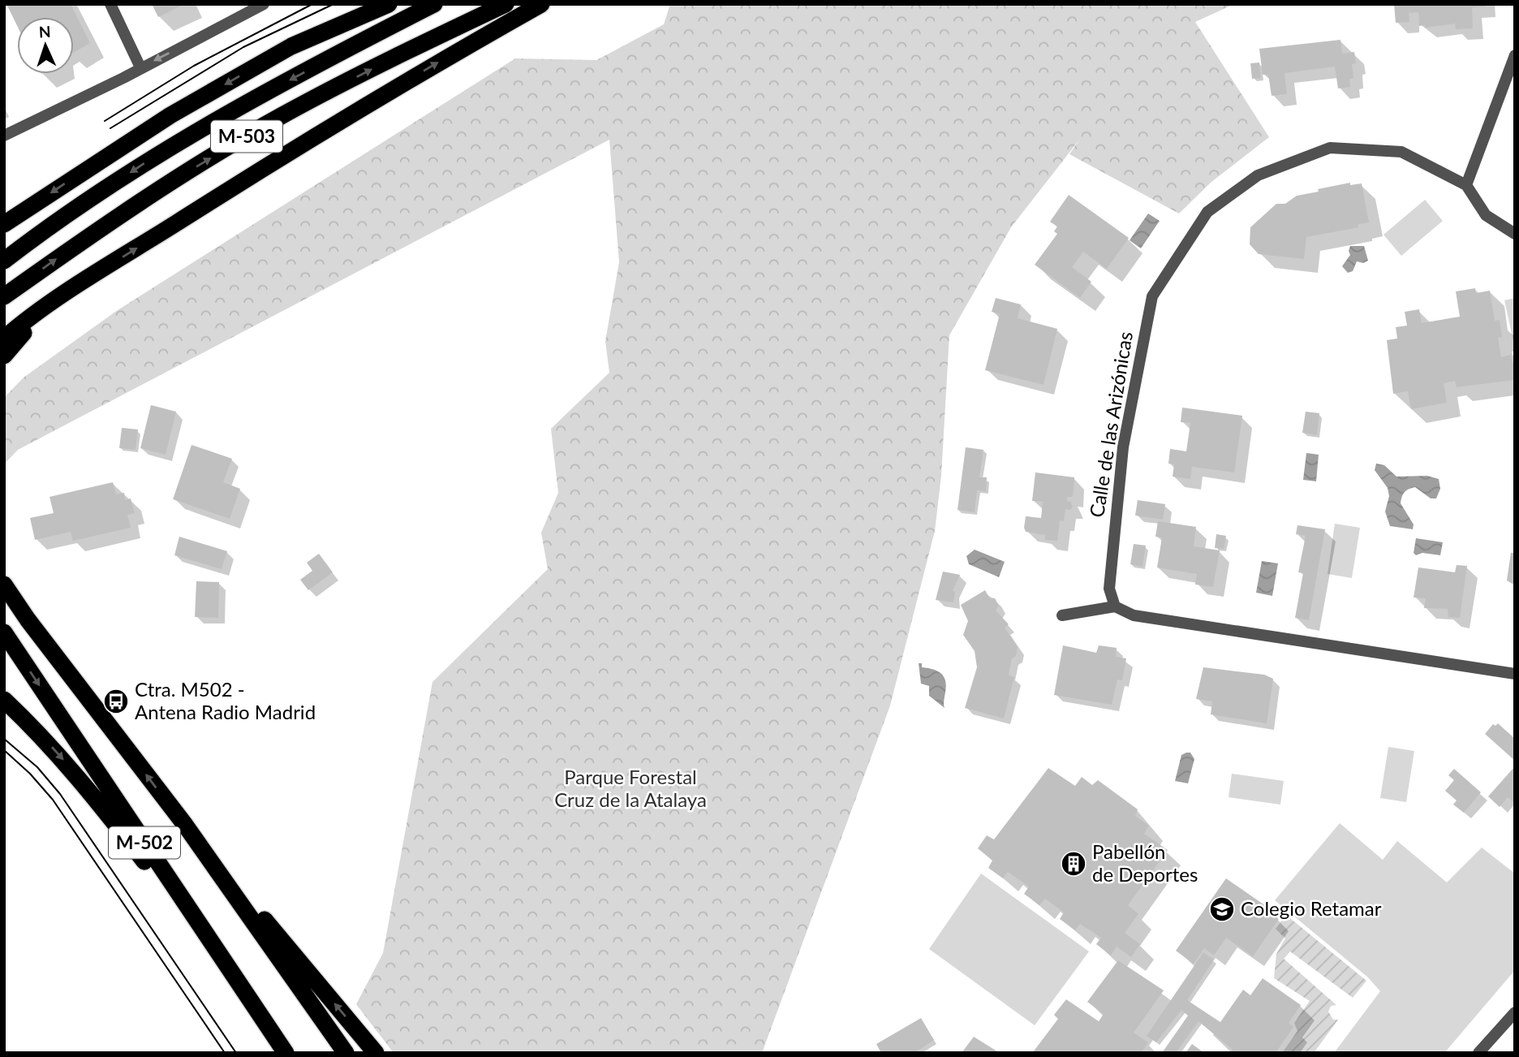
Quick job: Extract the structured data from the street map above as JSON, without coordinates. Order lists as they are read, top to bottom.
{
  "streets": {
    "highway": ["M-503", "M-502"],
    "street": ["Calle de las Arizónicas"]
  },
  "parks": ["Parque Forestal Cruz de la Atalaya"],
  "places": {
    "bus stop": ["Ctra. M502 - Antena Radio Madrid"],
    "building": ["Pabellón de Deportes"],
    "school or university": ["Colegio Retamar"]
  },
  "north": "top"
}
